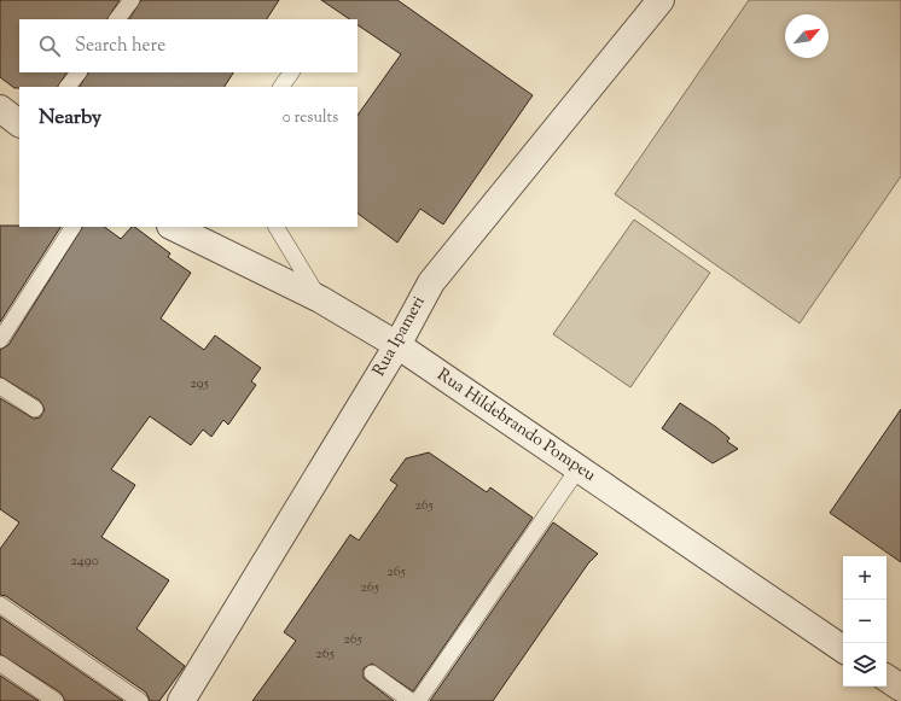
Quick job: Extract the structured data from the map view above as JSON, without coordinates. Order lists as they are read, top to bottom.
{
  "streets": {
    "street": ["Rua Ipameri", "Rua Hildebrando Pompeu"]
  },
  "crossings": [
    ["Rua Ipameri", "Rua Hildebrando Pompeu"]
  ],
  "house_numbers": [
    "295",
    "265",
    "2490",
    "265",
    "265",
    "265",
    "265"
  ],
  "north": "top right",
  "page": {
    "search": "Search here",
    "heading": ["Nearby", "0 results"],
    "map_buttons": ["+", "−"]
  }
}
